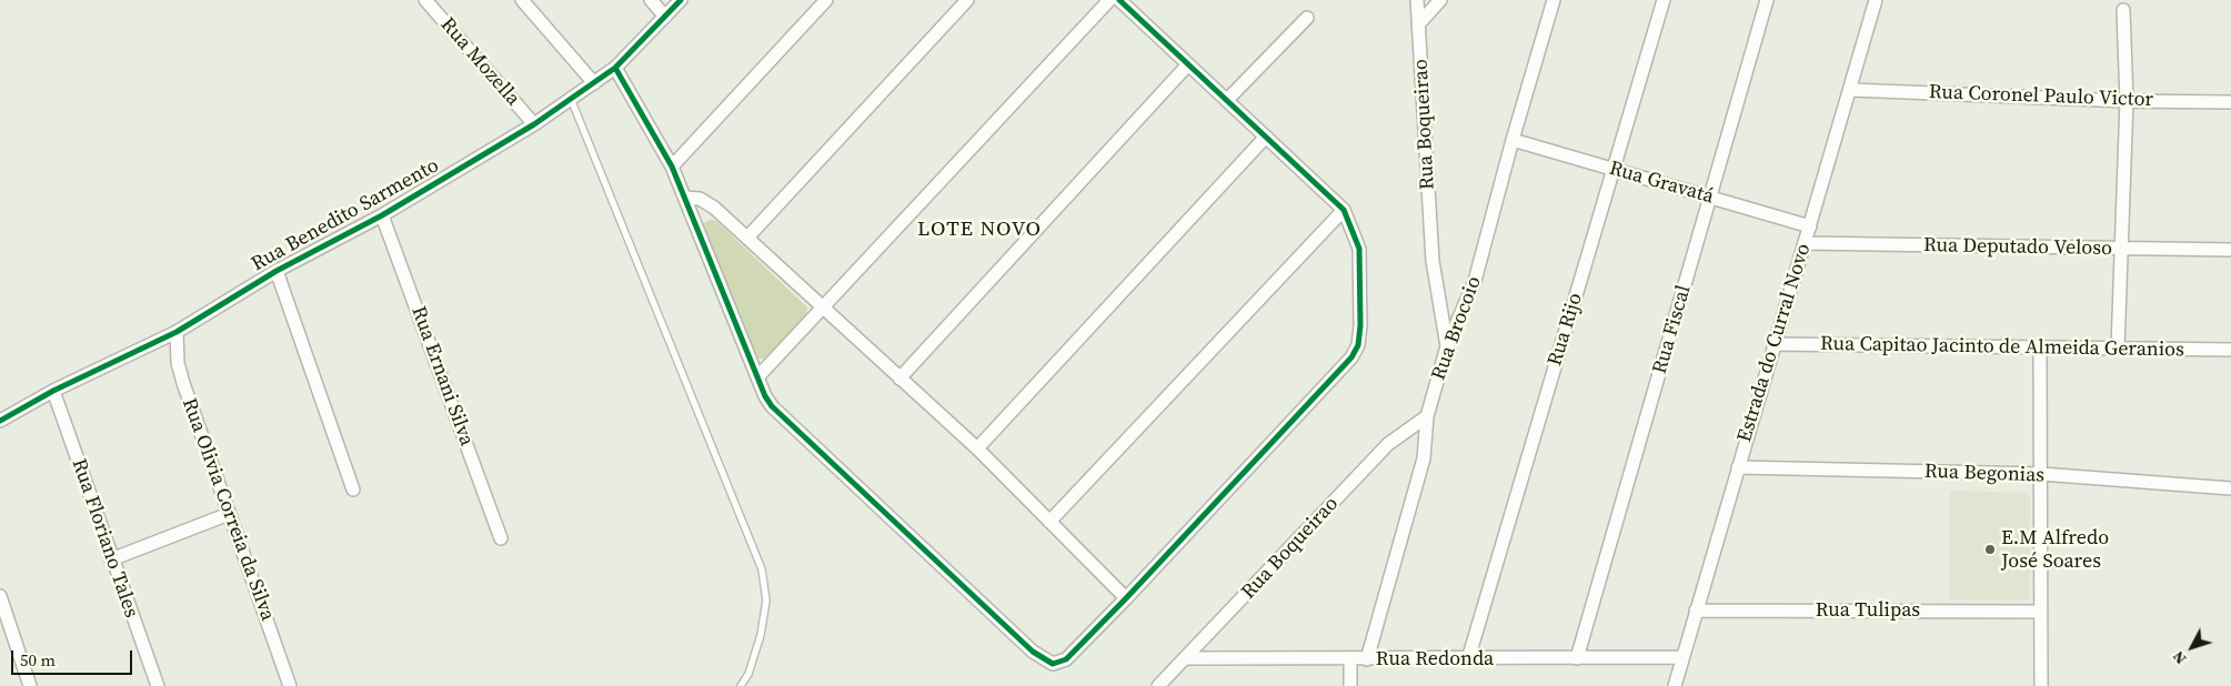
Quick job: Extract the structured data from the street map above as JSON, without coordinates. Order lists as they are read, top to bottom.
{
  "streets": {
    "street": [
      "Rua Mozella",
      "Rua Coronel Paulo Victor",
      "Rua Boqueirao",
      "Rua Gravatá",
      "Rua Benedito Sarmento",
      "Rua Deputado Veloso",
      "Rua Brocoio",
      "Rua Rijo",
      "Rua Fiscal",
      "Estrada do Curral Novo",
      "Rua Capitao Jacinto de Almeida Geranios",
      "Rua Ernani Silva",
      "Rua Begonias",
      "Rua Olivia Correia da Silva",
      "Rua Floriano Tales",
      "Rua Tulipas",
      "Rua Redonda"
    ]
  },
  "crossings": [
    ["Rua Mozella", "Rua Benedito Sarmento"],
    ["Rua Coronel Paulo Victor", "Estrada do Curral Novo"],
    ["Rua Boqueirao", "Rua Brocoio"],
    ["Rua Boqueirao", "Rua Redonda"],
    ["Rua Gravatá", "Rua Brocoio"],
    ["Rua Gravatá", "Rua Rijo"],
    ["Rua Gravatá", "Rua Fiscal"],
    ["Rua Gravatá", "Estrada do Curral Novo"],
    ["Rua Benedito Sarmento", "Rua Ernani Silva"],
    ["Rua Benedito Sarmento", "Rua Olivia Correia da Silva"],
    ["Rua Benedito Sarmento", "Rua Floriano Tales"],
    ["Rua Deputado Veloso", "Estrada do Curral Novo"],
    ["Rua Brocoio", "Rua Redonda"],
    ["Rua Rijo", "Rua Redonda"],
    ["Rua Fiscal", "Rua Redonda"],
    ["Estrada do Curral Novo", "Rua Capitao Jacinto de Almeida Geranios"],
    ["Estrada do Curral Novo", "Rua Begonias"],
    ["Estrada do Curral Novo", "Rua Tulipas"],
    ["Estrada do Curral Novo", "Rua Redonda"]
  ],
  "districts": ["LOTE NOVO"],
  "places": ["E.M Alfredo José Soares"],
  "scale_bar": "50 m",
  "north": "bottom left"
}
